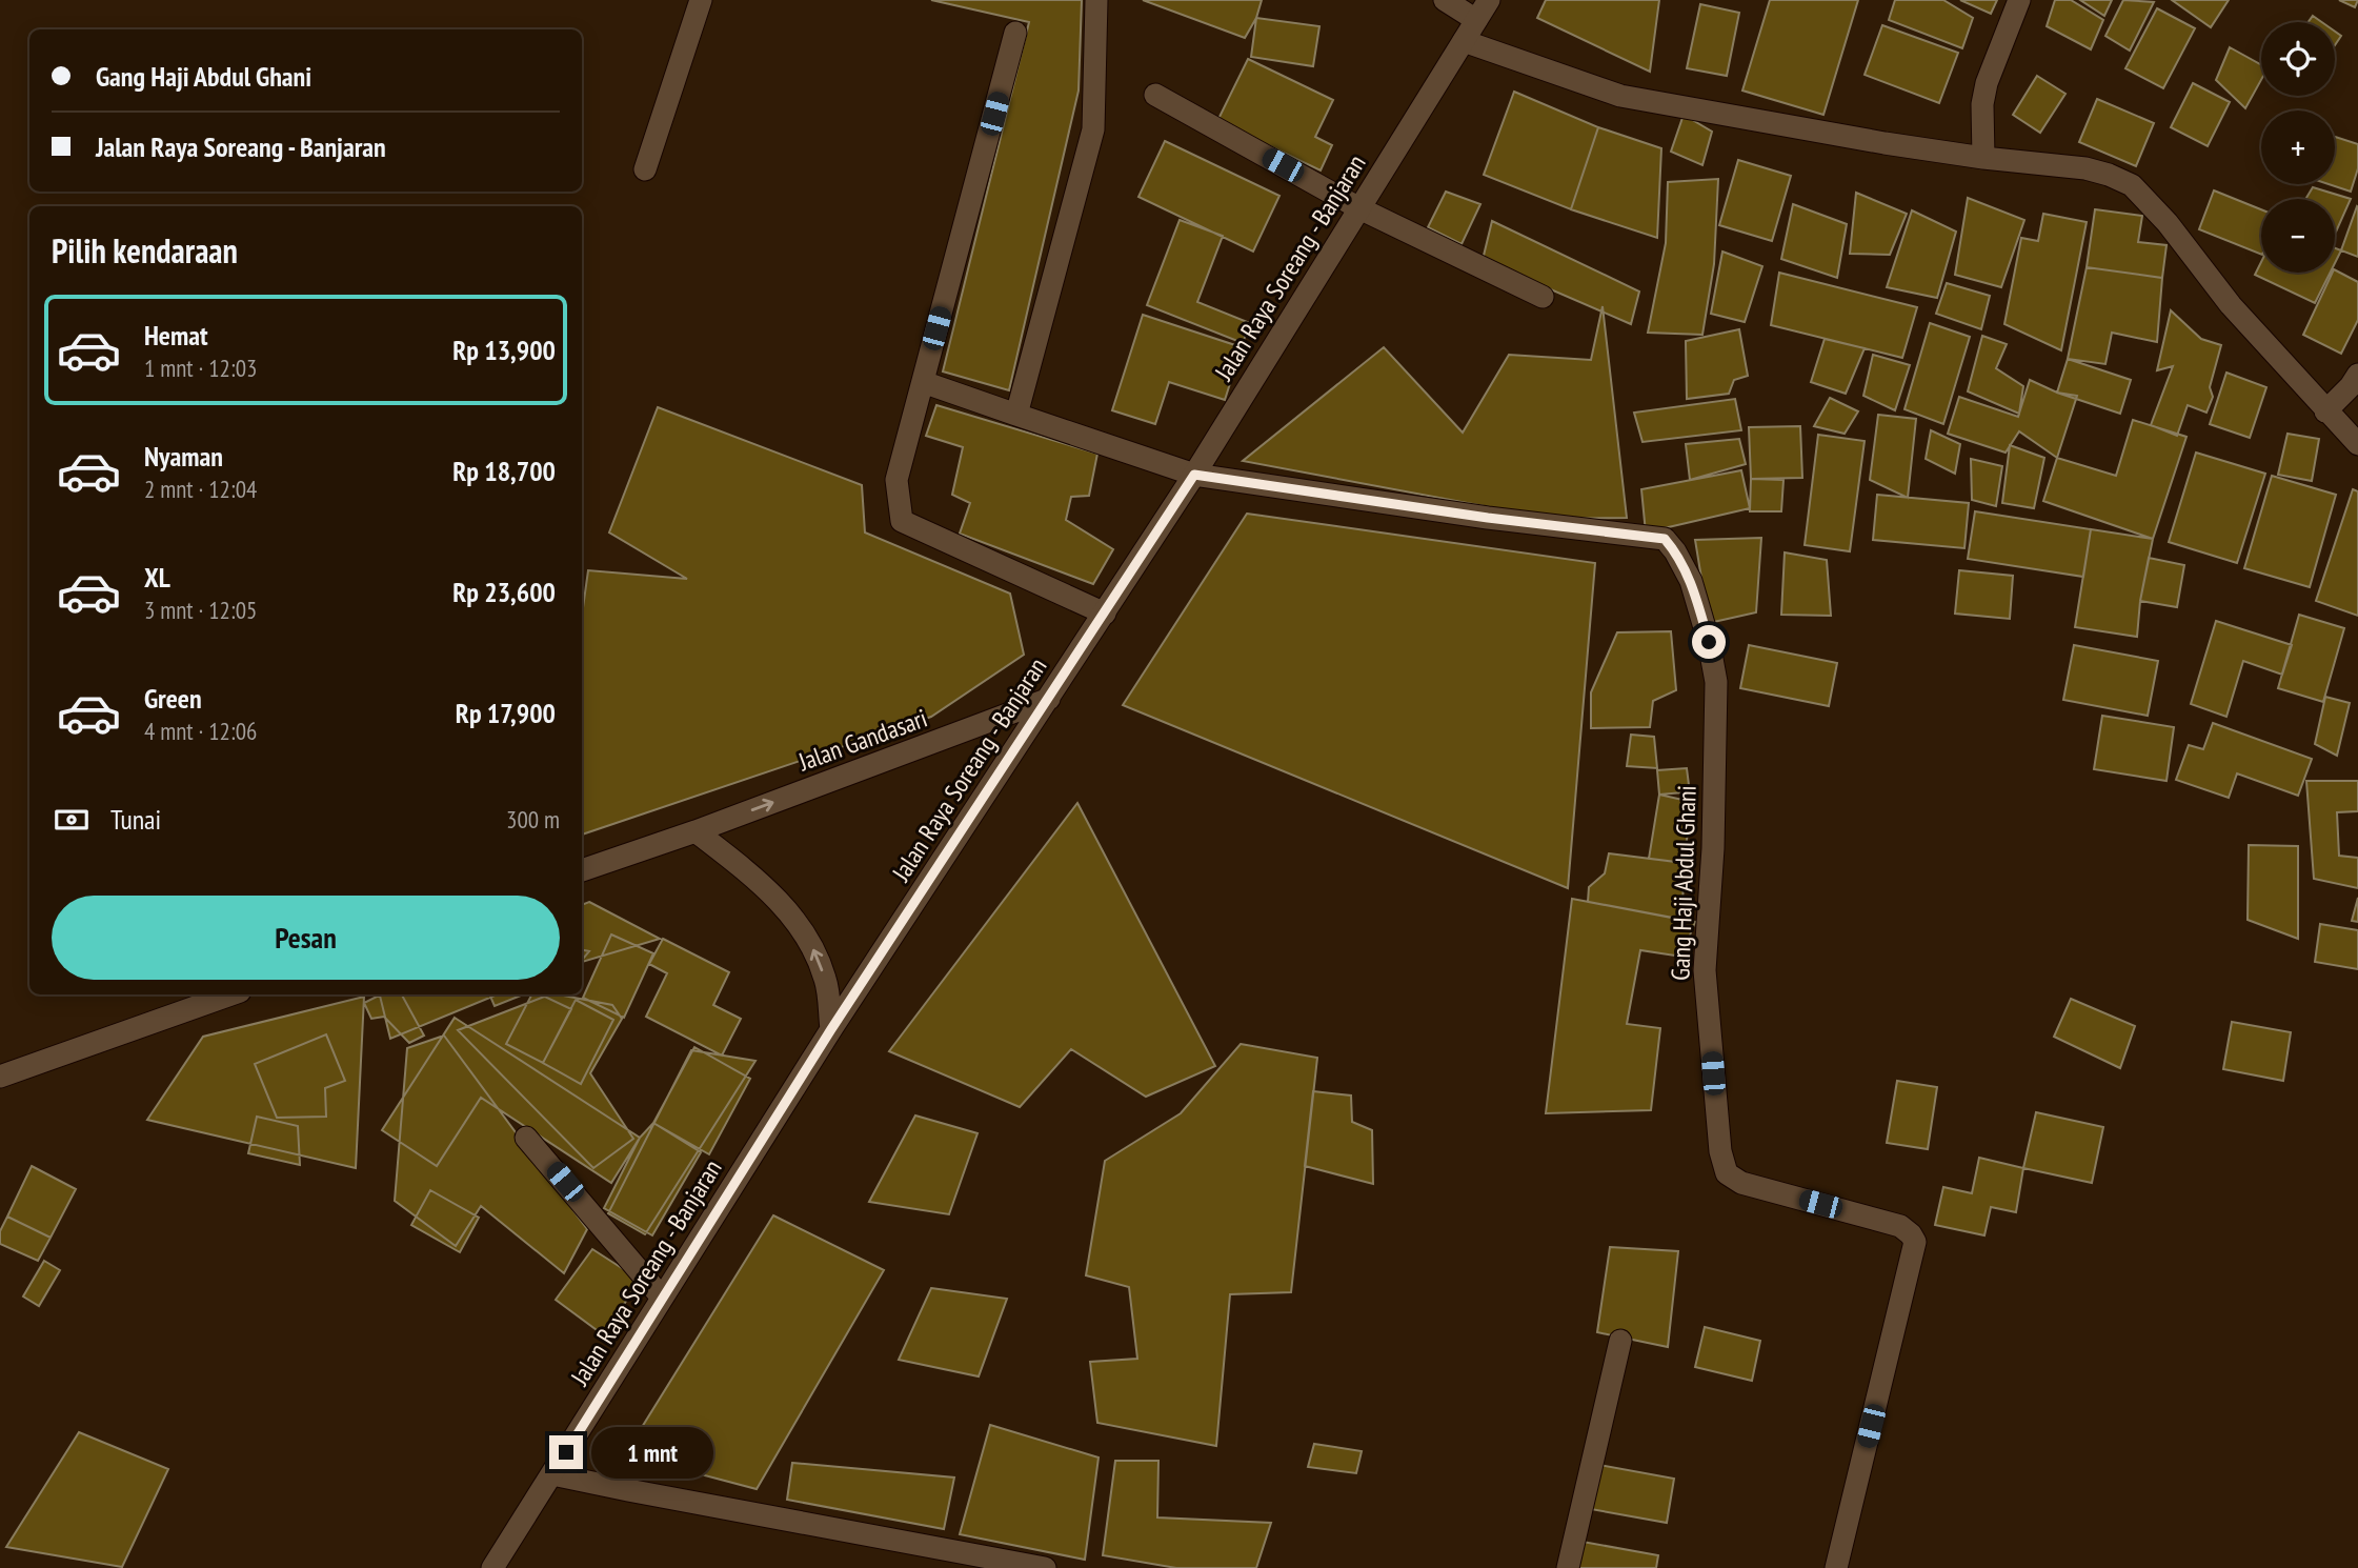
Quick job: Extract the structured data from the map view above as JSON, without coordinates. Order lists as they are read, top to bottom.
{
  "streets": {
    "street": ["Jalan Raya Soreang - Banjaran", "Jalan Gandasari", "Gang Haji Abdul Ghani"]
  },
  "crossings": [
    ["Jalan Raya Soreang - Banjaran", "Jalan Gandasari"],
    ["Jalan Raya Soreang - Banjaran", "Gang Haji Abdul Ghani"]
  ],
  "one_way": ["Jalan Gandasari"],
  "page": {
    "map_buttons": ["+", "−"],
    "banner": ["Gang Haji Abdul Ghani", "Jalan Raya Soreang - Banjaran"],
    "heading": "Pilih kendaraan",
    "list": [
      {
        "name": "Hemat",
        "note": "1 mnt · 12:03",
        "value": "Rp 13,900"
      },
      {
        "name": "Nyaman",
        "note": "2 mnt · 12:04",
        "value": "Rp 18,700"
      },
      {
        "name": "XL",
        "note": "3 mnt · 12:05",
        "value": "Rp 23,600"
      },
      {
        "name": "Green",
        "note": "4 mnt · 12:06",
        "value": "Rp 17,900"
      }
    ],
    "pay": ["Tunai", "300 m"],
    "buttons": "Pesan",
    "bubble": "1 mnt"
  }
}
